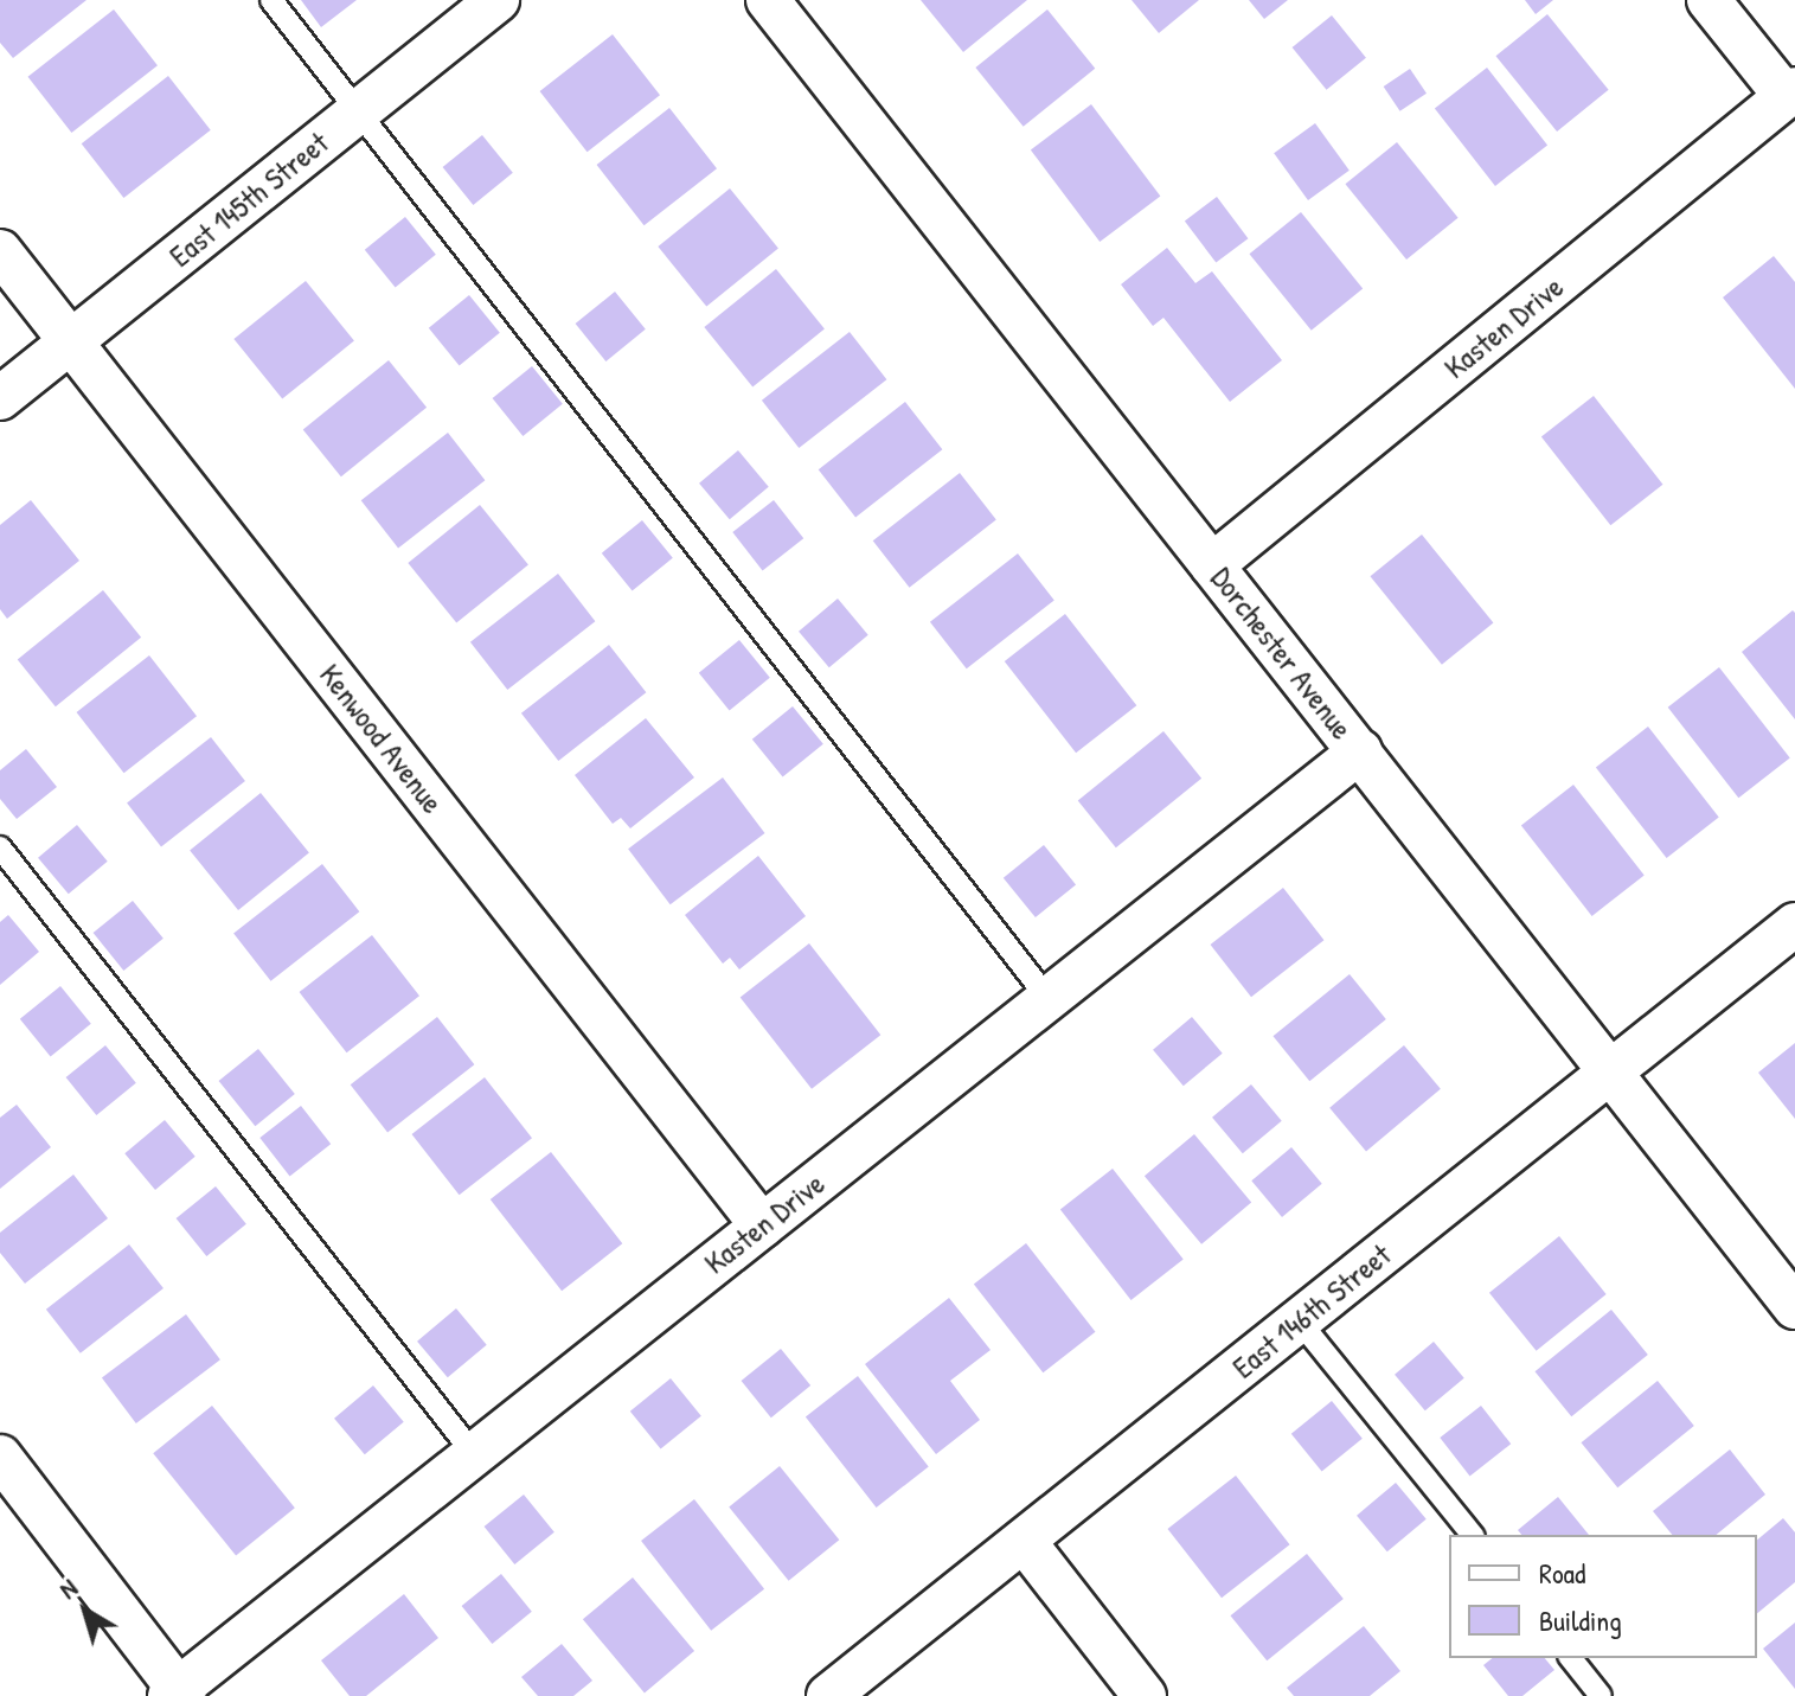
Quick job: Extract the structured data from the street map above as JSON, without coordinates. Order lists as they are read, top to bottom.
{
  "streets": {
    "street": [
      "East 145th Street",
      "Kasten Drive",
      "Dorchester Avenue",
      "Kenwood Avenue",
      "East 146th Street"
    ]
  },
  "crossings": [
    ["East 145th Street", "Kenwood Avenue"],
    ["Kasten Drive", "Dorchester Avenue"],
    ["Kasten Drive", "Kenwood Avenue"],
    ["Dorchester Avenue", "East 146th Street"]
  ],
  "legend": ["Road", "Building"],
  "north": "top left"
}
